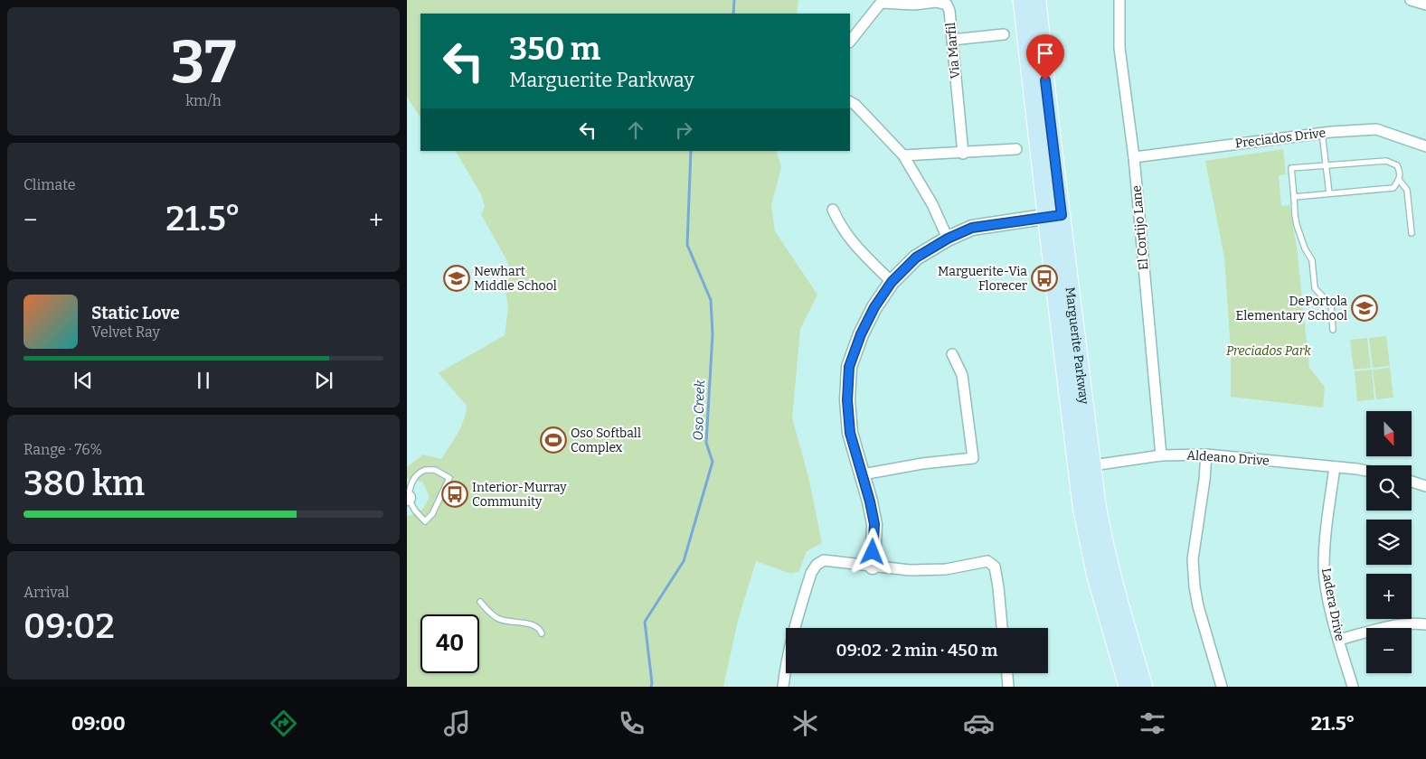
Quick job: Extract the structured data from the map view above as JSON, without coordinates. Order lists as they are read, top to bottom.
{
  "streets": {
    "main road": ["Marguerite Parkway"],
    "street": [
      "Via Marfil",
      "Preciados Drive",
      "El Cortijo Lane",
      "Aldeano Drive",
      "Ladera Drive"
    ]
  },
  "crossings": [
    ["Preciados Drive", "El Cortijo Lane"],
    ["El Cortijo Lane", "Aldeano Drive"],
    ["Marguerite Parkway", "Aldeano Drive"],
    ["Aldeano Drive", "Ladera Drive"]
  ],
  "water": ["Oso Creek"],
  "parks": ["Preciados Park"],
  "places": {
    "school or university": ["Newhart Middle School", "DePortola Elementary School"],
    "bus stop": ["Marguerite-Via Florecer", "Interior-Murray Community"],
    "sports": ["Oso Softball Complex"]
  },
  "north": "bottom",
  "page": {
    "tile": [
      ["37", "km/h"],
      "Climate",
      ["Range · 76%", "380 km"],
      ["Arrival", "09:02"]
    ],
    "turn": ["350 m", "Marguerite Parkway"],
    "heat": ["−", "21.5°", "+"],
    "song": ["Static Love", "Velvet Ray"],
    "map_buttons": ["+", "−"],
    "limit": "40",
    "trip": "09:02 · 2 min · 450 m",
    "tabs": ["09:00", "21.5°"]
  }
}
